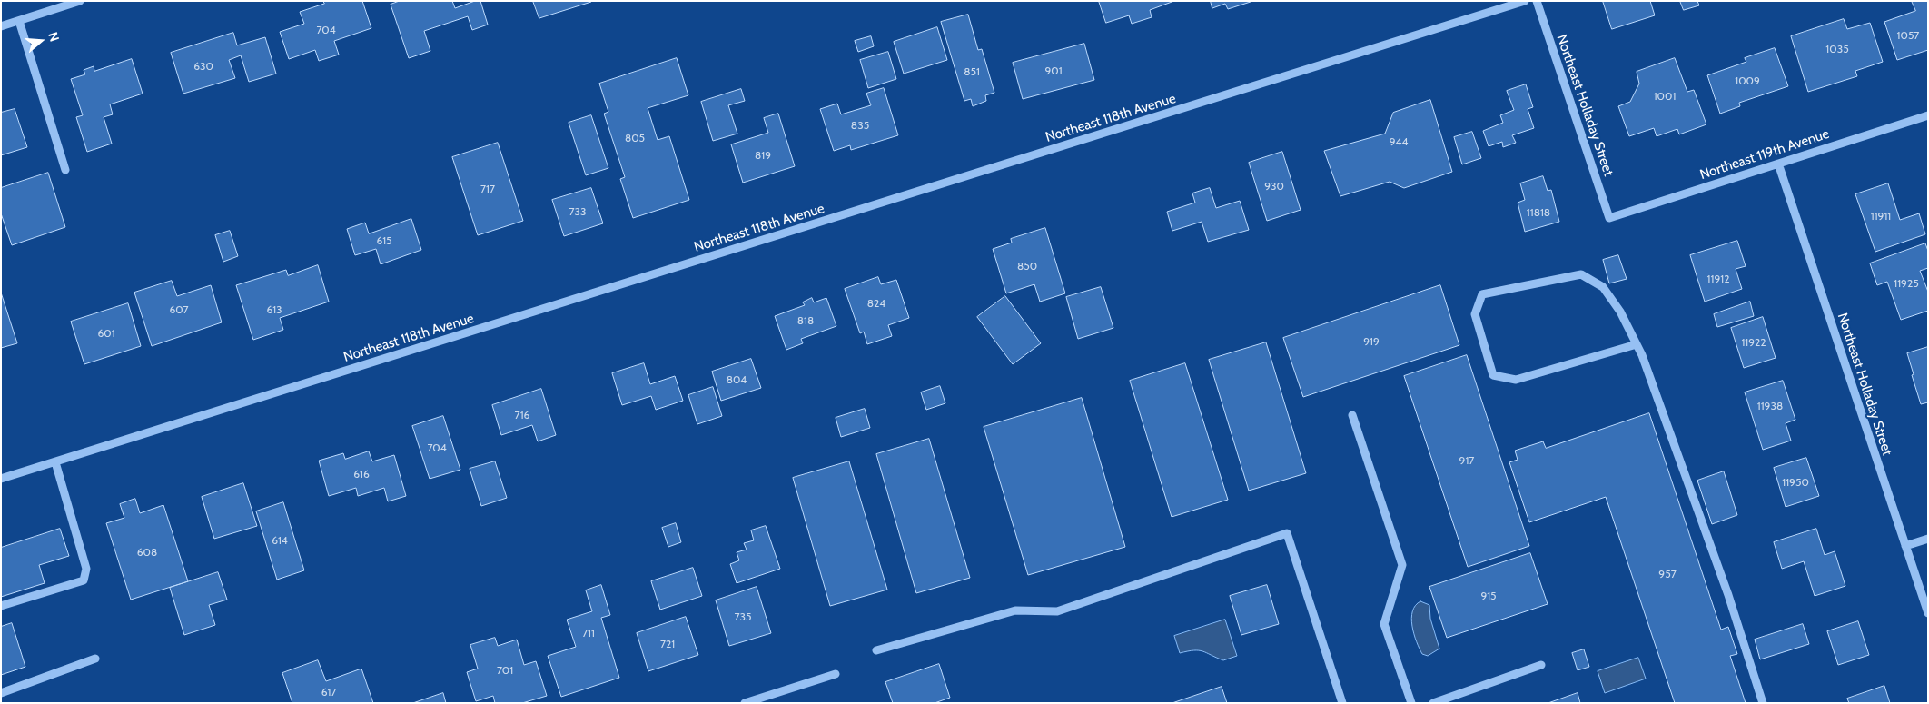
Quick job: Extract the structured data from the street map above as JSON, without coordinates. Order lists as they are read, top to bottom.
{
  "streets": {
    "street": ["Northeast Holladay Street", "Northeast 118th Avenue", "Northeast 119th Avenue"]
  },
  "crossings": [
    ["Northeast Holladay Street", "Northeast 119th Avenue"]
  ],
  "house_numbers": [
    "704",
    "1057",
    "1035",
    "630",
    "901",
    "851",
    "1009",
    "1001",
    "835",
    "805",
    "944",
    "819",
    "930",
    "717",
    "733",
    "11818",
    "11911",
    "615",
    "850",
    "11912",
    "11925",
    "824",
    "607",
    "613",
    "818",
    "601",
    "919",
    "11922",
    "804",
    "11938",
    "716",
    "704",
    "917",
    "616",
    "11950",
    "614",
    "608",
    "957",
    "915",
    "735",
    "711",
    "721",
    "701",
    "617"
  ],
  "north": "right"
}
